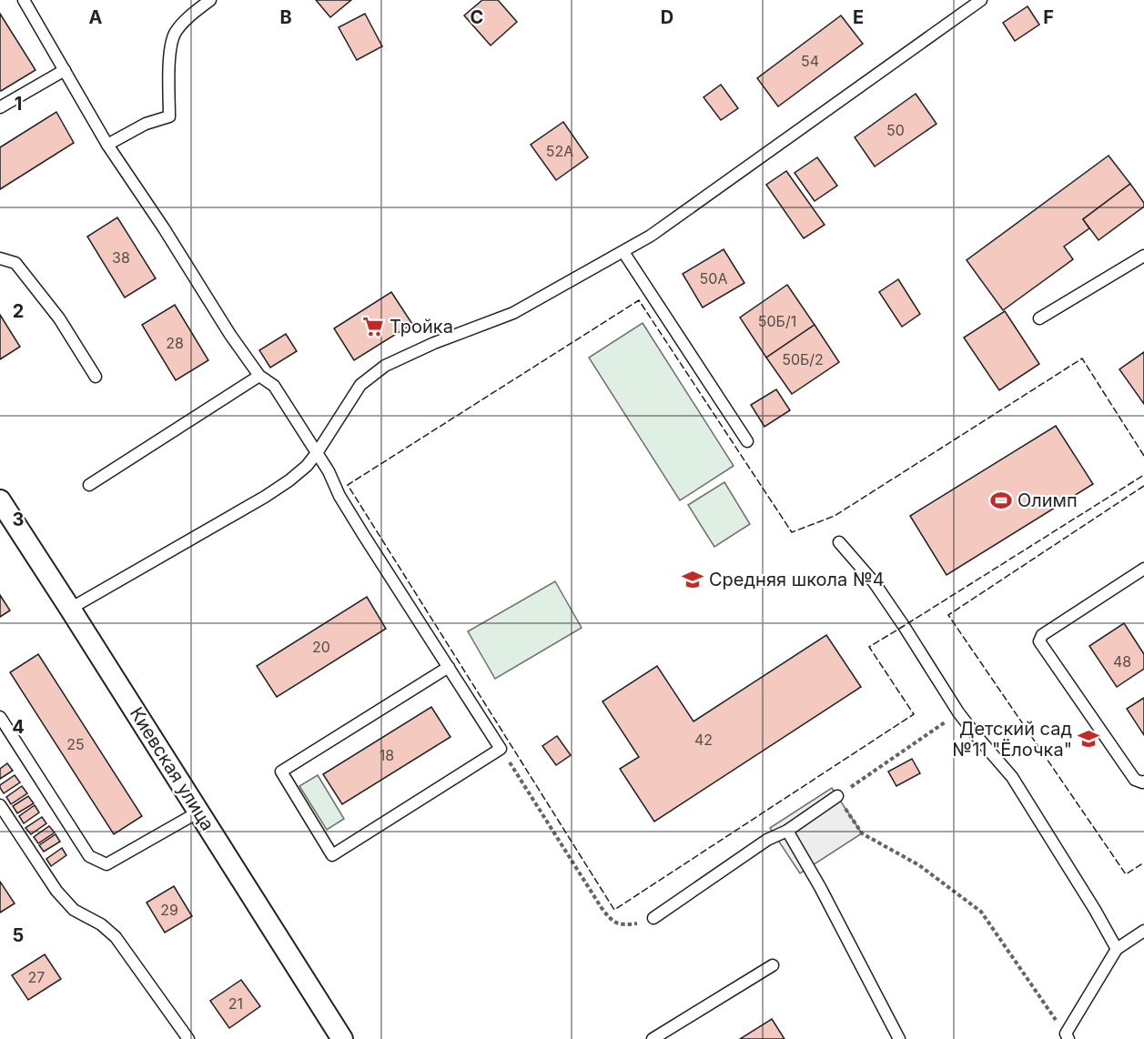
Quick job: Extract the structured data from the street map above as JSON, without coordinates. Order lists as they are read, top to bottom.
{
  "streets": {
    "street": ["Киевская улица"]
  },
  "places": {
    "supermarket": ["Тройка"],
    "sports": ["Олимп"],
    "school or university": ["Средняя школа №4", "Детский сад №11 \"Ёлочка\""]
  },
  "house_numbers": [
    "54",
    "50",
    "52А",
    "38",
    "50А",
    "50Б/1",
    "28",
    "50Б/2",
    "20",
    "48",
    "42",
    "25",
    "18",
    "29",
    "27",
    "21"
  ],
  "grid": {
    "columns": [
      "A",
      "B",
      "C",
      "D",
      "E",
      "F"
    ],
    "rows": [
      "1",
      "2",
      "3",
      "4",
      "5"
    ]
  }
}
